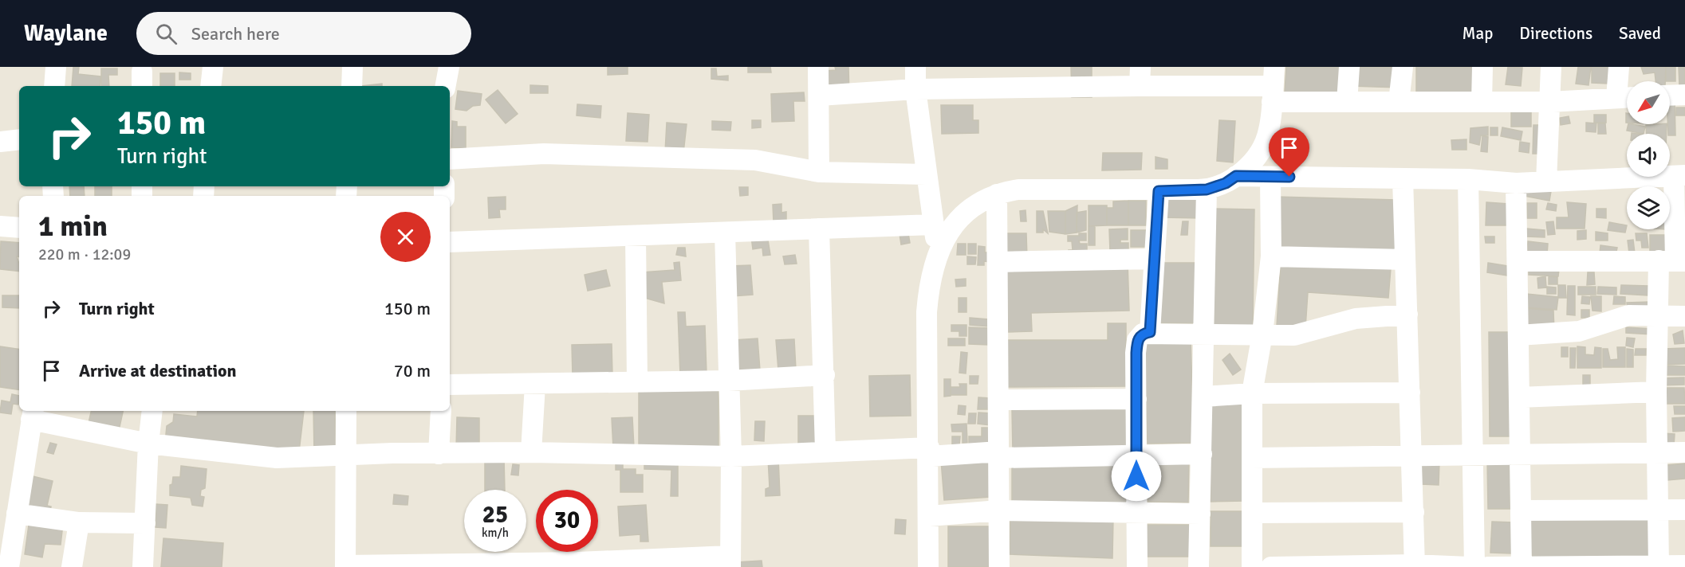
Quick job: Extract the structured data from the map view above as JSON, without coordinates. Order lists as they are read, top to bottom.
{
  "north": "bottom left",
  "page": {
    "header": "Waylane",
    "search": "Search here",
    "nav": ["Map", "Directions", "Saved"],
    "turn": ["150 m", "Turn right"],
    "heading": ["1 min", "220 m · 12:09"],
    "list": [
      {
        "name": "Turn right",
        "value": "150 m"
      },
      {
        "name": "Arrive at destination",
        "value": "70 m"
      }
    ],
    "speed": "25 km/h",
    "limit": "30"
  }
}
